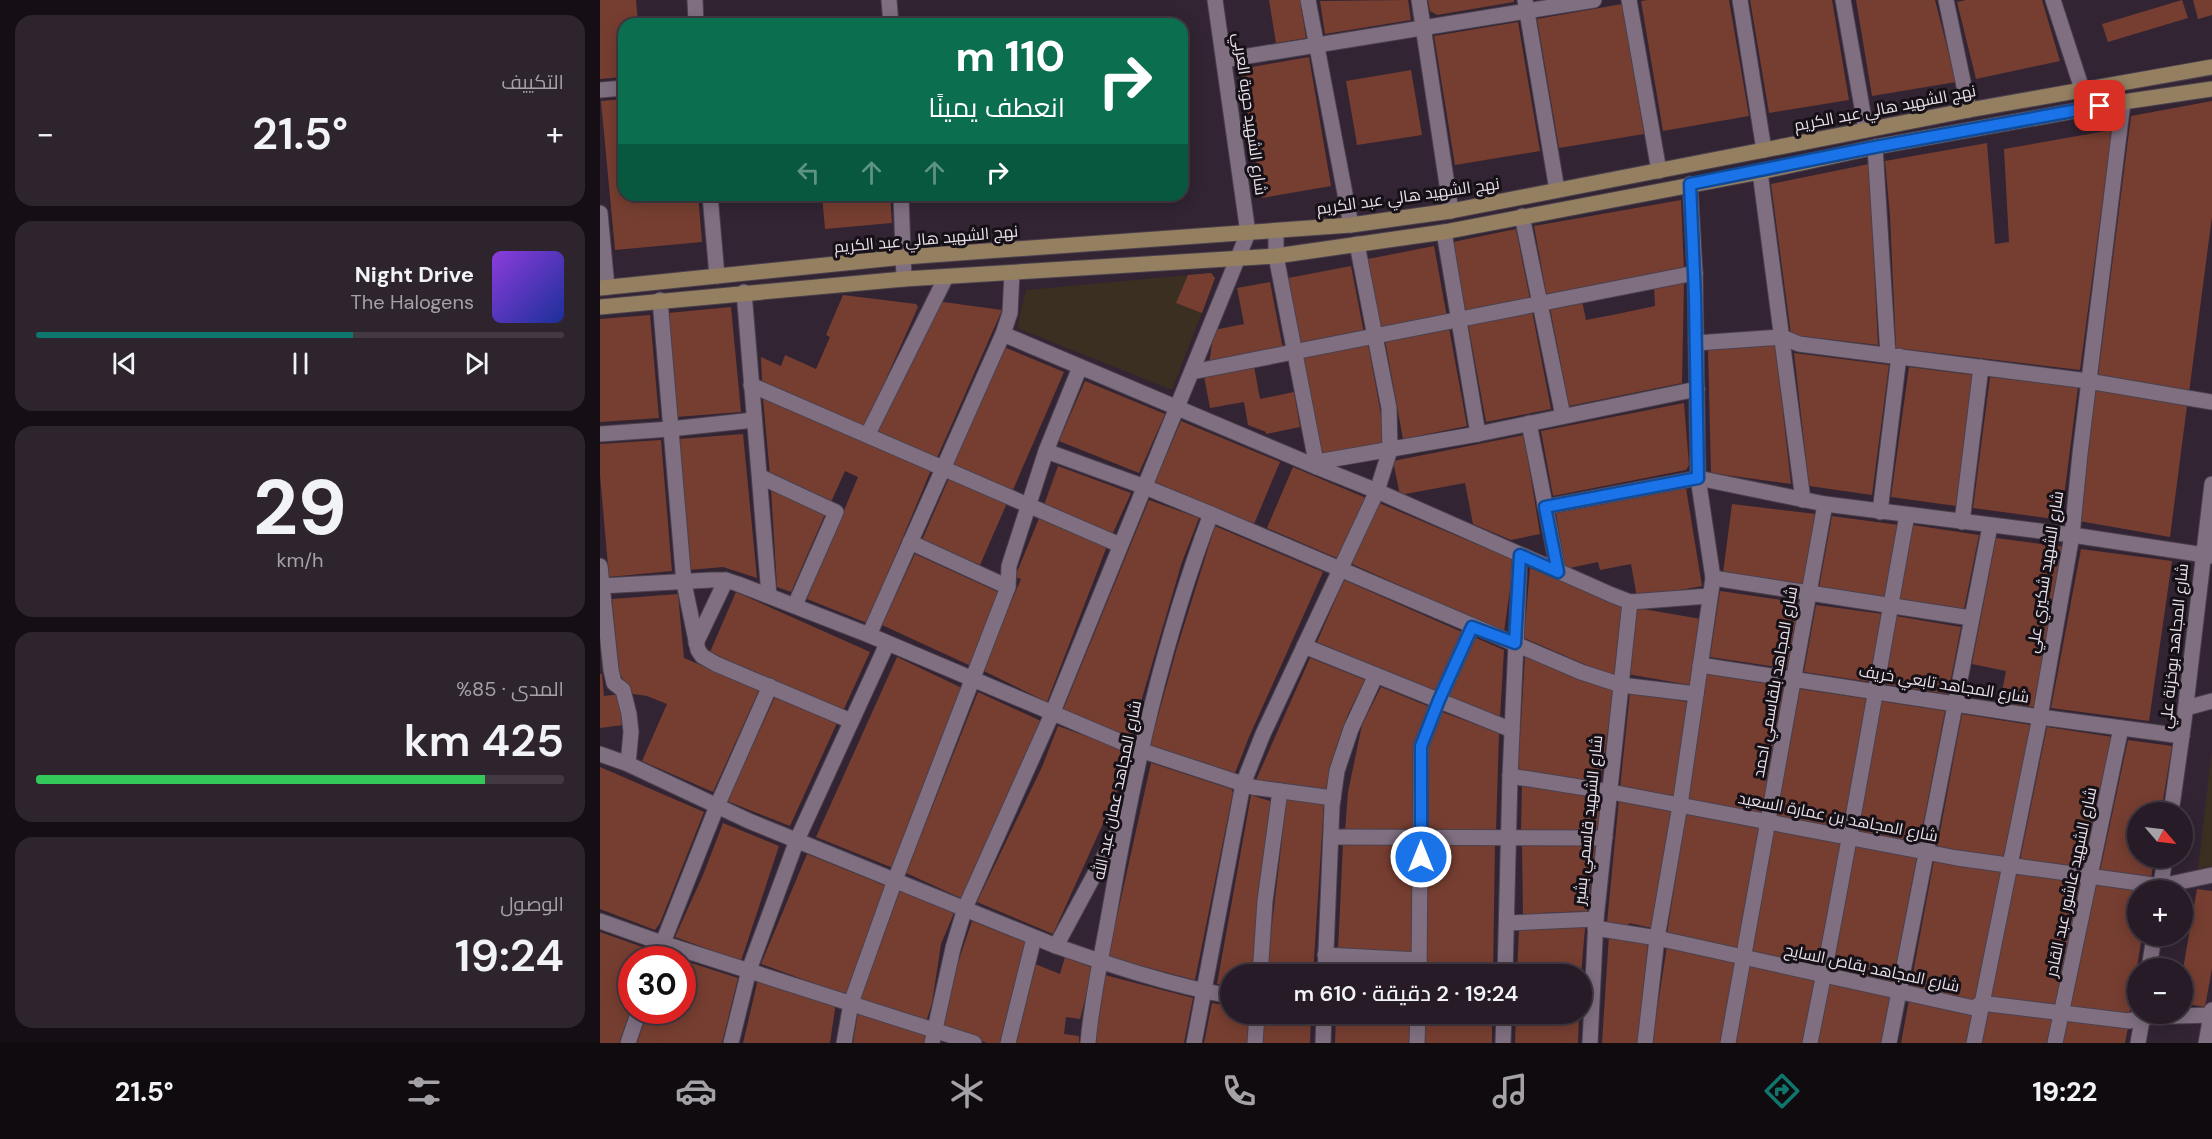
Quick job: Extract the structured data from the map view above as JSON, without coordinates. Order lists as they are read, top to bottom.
{
  "streets": {
    "main road": ["نهج الشهيد هالي عبد الكريم"],
    "street": [
      "شارع الشهيد حوبة العربي",
      "شارع الشهيد شكيري علي",
      "شارع المجاهد بوخزنة علي",
      "شارع المجاهد بلقاسمي احمد",
      "شارع المجاهد تابعي خريف",
      "شارع المجاهد عمان عبد الله",
      "شارع المجاهد بن عمارة السعيد",
      "شارع الشهيد قاسمي بشير",
      "شارع الشهيد عاشور عبد القادر",
      "شارع المجاهد بقاص السايح"
    ]
  },
  "crossings": [
    ["نهج الشهيد هالي عبد الكريم", "شارع الشهيد حوبة العربي"],
    ["شارع الشهيد شكيري علي", "شارع المجاهد تابعي خريف"],
    ["شارع الشهيد شكيري علي", "شارع المجاهد بن عمارة السعيد"],
    ["شارع الشهيد شكيري علي", "شارع المجاهد بقاص السايح"],
    ["شارع المجاهد بوخزنة علي", "شارع المجاهد تابعي خريف"],
    ["شارع المجاهد بلقاسمي احمد", "شارع المجاهد تابعي خريف"],
    ["شارع المجاهد بلقاسمي احمد", "شارع المجاهد بن عمارة السعيد"],
    ["شارع المجاهد بلقاسمي احمد", "شارع المجاهد بقاص السايح"],
    ["شارع المجاهد تابعي خريف", "شارع الشهيد عاشور عبد القادر"],
    ["شارع المجاهد بن عمارة السعيد", "شارع الشهيد قاسمي بشير"],
    ["شارع المجاهد بن عمارة السعيد", "شارع الشهيد عاشور عبد القادر"],
    ["شارع الشهيد قاسمي بشير", "شارع المجاهد بقاص السايح"],
    ["شارع الشهيد عاشور عبد القادر", "شارع المجاهد بقاص السايح"]
  ],
  "north": "bottom right",
  "page": {
    "tile": [
      "التكييف",
      ["29", "km/h"],
      ["المدى · 85%", "425 km"],
      ["الوصول", "19:24"]
    ],
    "turn": ["110 m", "انعطف يمينًا"],
    "heat": ["−", "21.5°", "+"],
    "song": ["Night Drive", "The Halogens"],
    "map_buttons": ["+", "−"],
    "limit": "30",
    "trip": "19:24 · 2 دقيقة · 610 m",
    "tabs": ["19:22", "21.5°"]
  }
}
